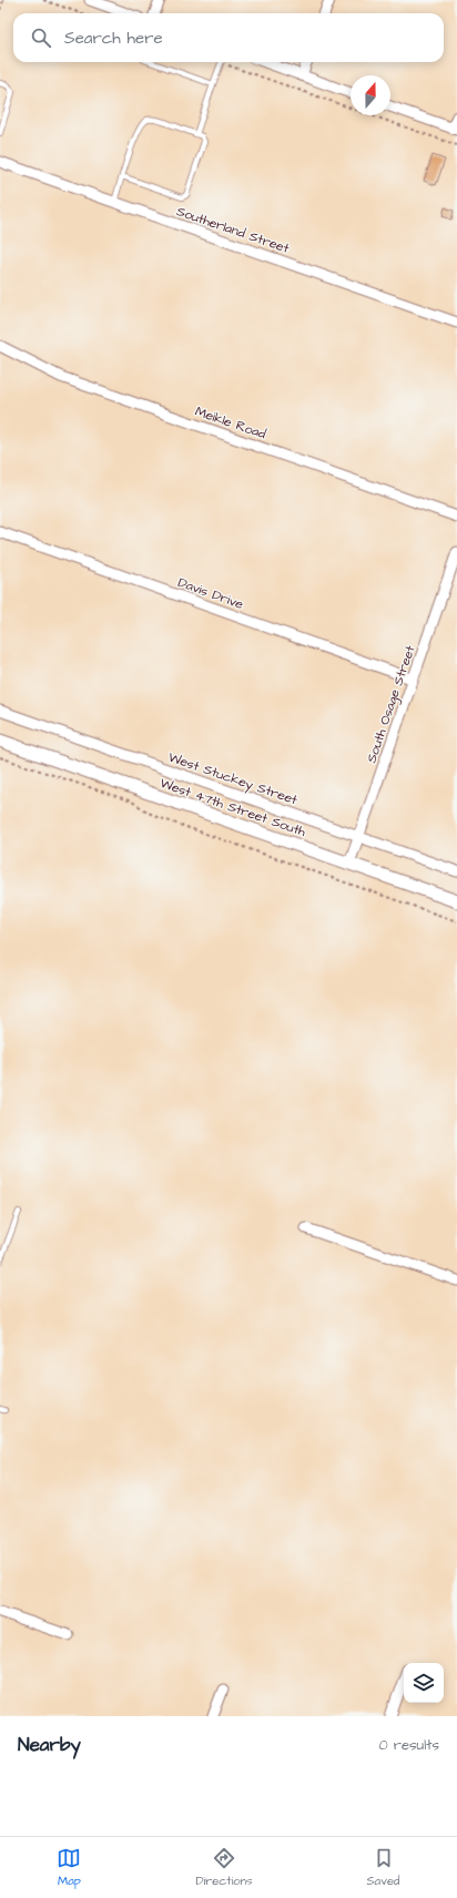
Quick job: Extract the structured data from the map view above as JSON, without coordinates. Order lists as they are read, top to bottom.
{
  "streets": {
    "street": [
      "Southerland Street",
      "Meikle Road",
      "Davis Drive",
      "South Osage Street",
      "West Stuckey Street",
      "West 47th Street South"
    ]
  },
  "crossings": [
    ["Davis Drive", "South Osage Street"],
    ["South Osage Street", "West Stuckey Street"],
    ["South Osage Street", "West 47th Street South"]
  ],
  "north": "top",
  "page": {
    "search": "Search here",
    "heading": ["Nearby", "0 results"],
    "nav": ["Map", "Directions", "Saved"]
  }
}
